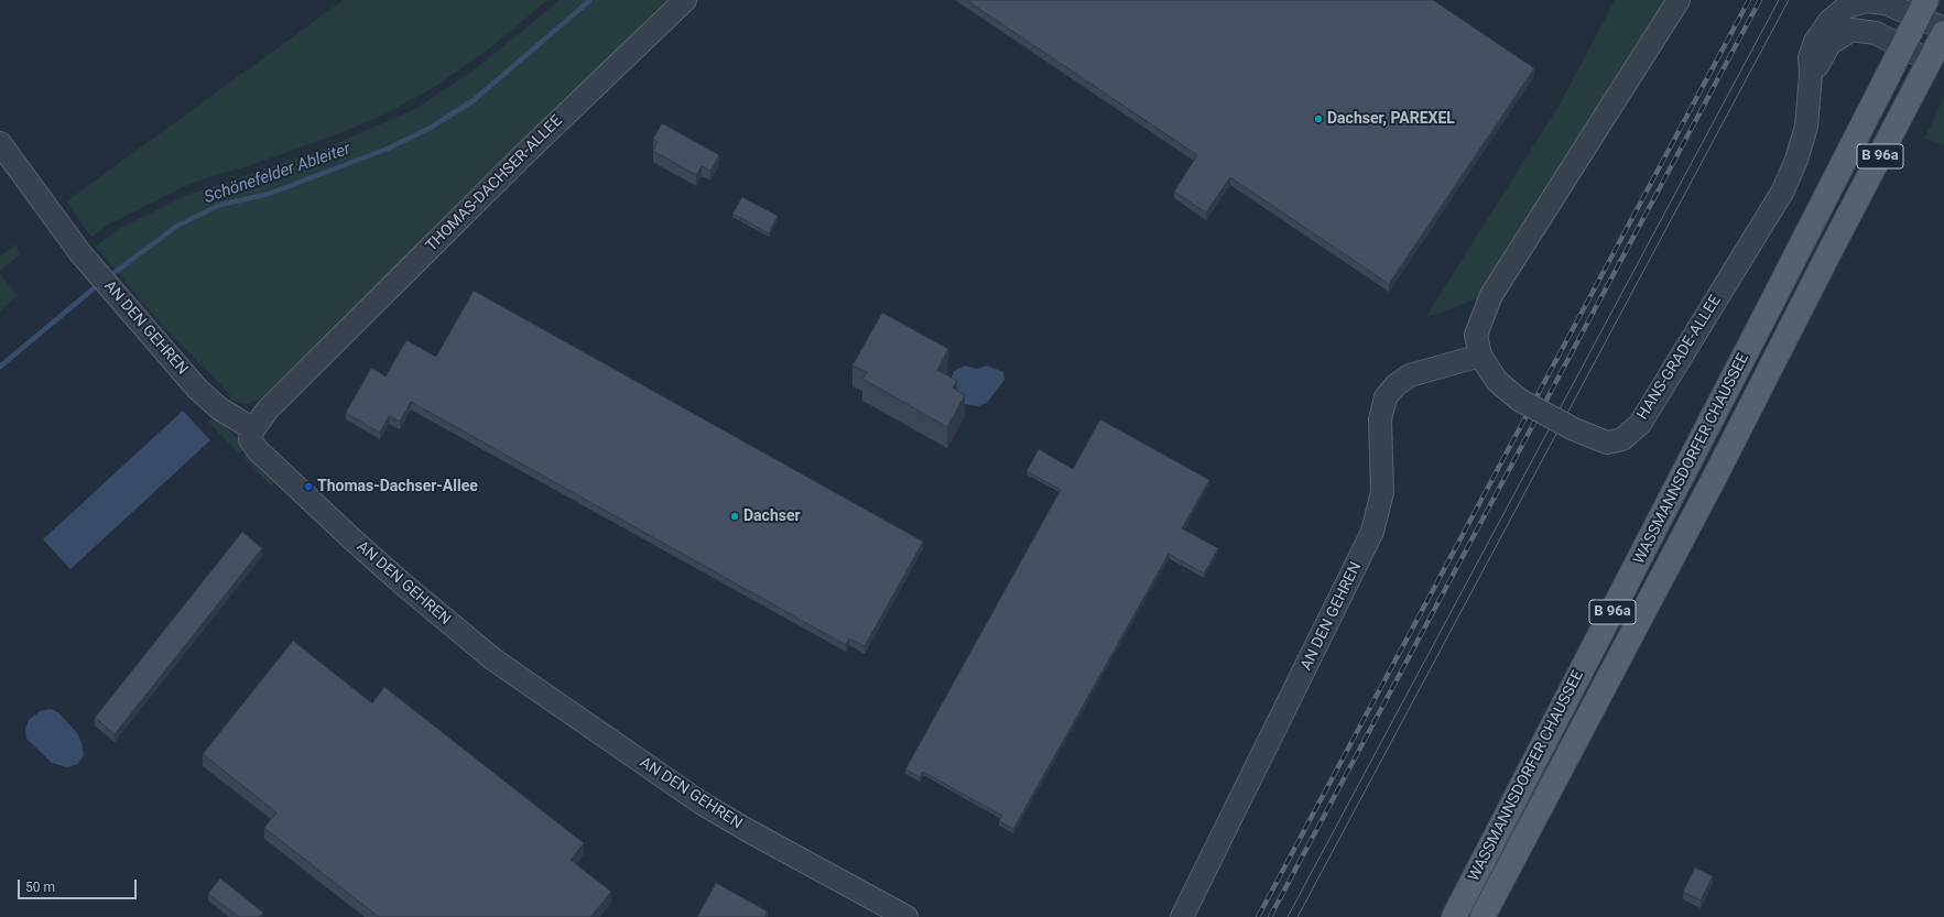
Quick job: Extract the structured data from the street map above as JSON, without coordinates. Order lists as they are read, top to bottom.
{
  "streets": {
    "main road": ["B 96a", "WASSMANNSDORFER CHAUSSEE"],
    "street": ["THOMAS-DACHSER-ALLEE", "AN DEN GEHREN", "HANS-GRADE-ALLEE"]
  },
  "crossings": [
    ["THOMAS-DACHSER-ALLEE", "AN DEN GEHREN"],
    ["AN DEN GEHREN", "HANS-GRADE-ALLEE"],
    ["HANS-GRADE-ALLEE", "WASSMANNSDORFER CHAUSSEE"]
  ],
  "water": ["Schönefelder Ableiter"],
  "places": ["Dachser, PAREXEL", "Thomas-Dachser-Allee", "Dachser"],
  "scale_bar": "50 m"
}
